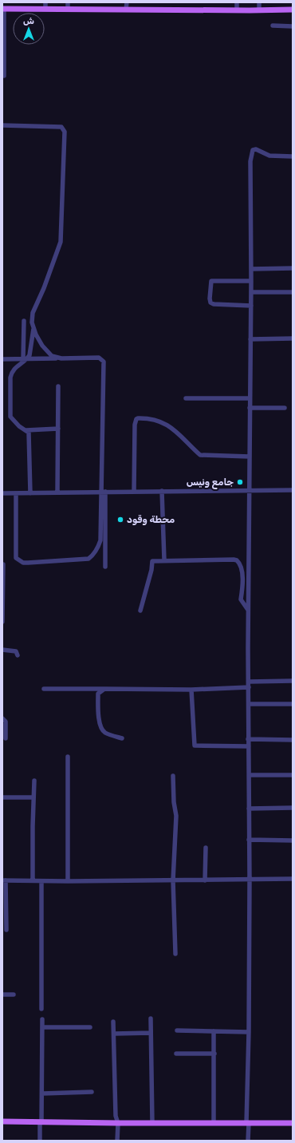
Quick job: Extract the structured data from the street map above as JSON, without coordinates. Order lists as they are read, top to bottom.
{
  "places": ["جامع ونيس", "محطة وقود"],
  "north": "top"
}
